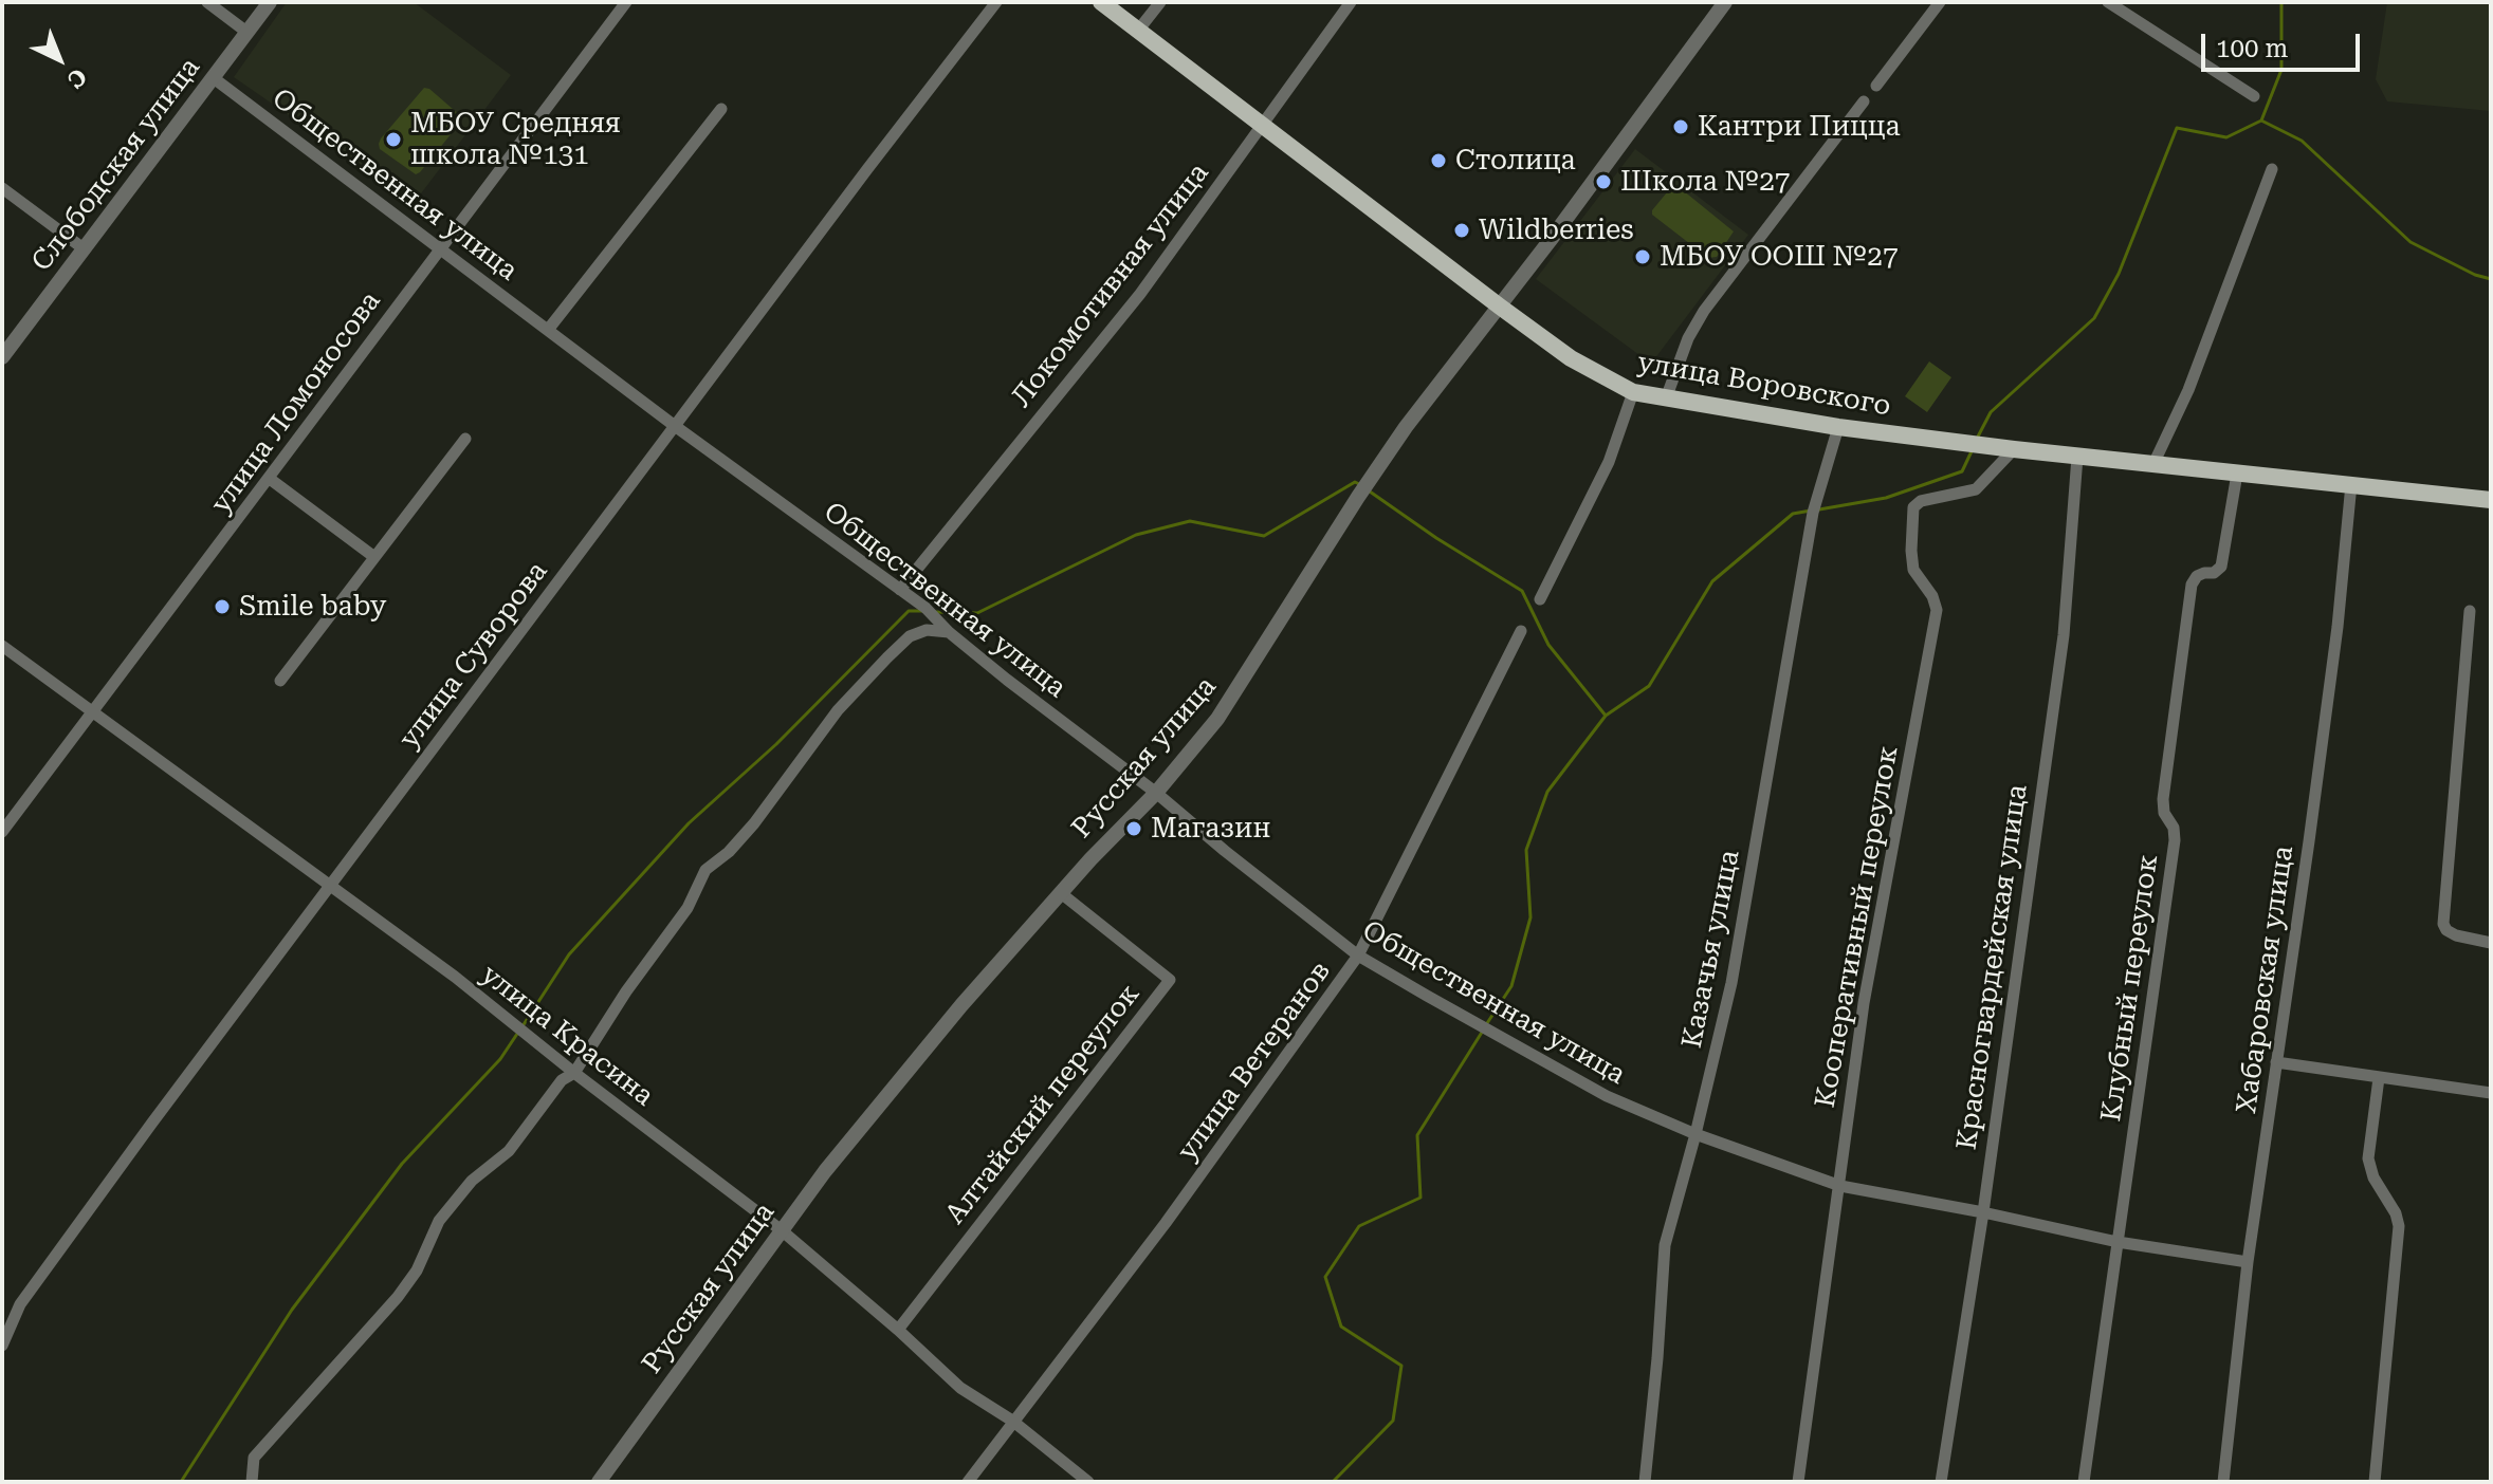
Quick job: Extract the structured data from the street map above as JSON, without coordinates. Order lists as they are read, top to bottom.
{
  "streets": {
    "main road": ["улица Воровского"],
    "street": [
      "Слободская улица",
      "Общественная улица",
      "Локомотивная улица",
      "улица Ломоносова",
      "улица Суворова",
      "Русская улица",
      "Кооперативный переулок",
      "Казачья улица",
      "Красногвардейская улица",
      "Хабаровская улица",
      "Клубный переулок",
      "улица Красина",
      "улица Ветеранов",
      "Алтайский переулок"
    ]
  },
  "crossings": [
    ["Слободская улица", "Общественная улица"],
    ["Общественная улица", "Локомотивная улица"],
    ["Общественная улица", "улица Ломоносова"],
    ["Общественная улица", "улица Суворова"],
    ["Общественная улица", "Русская улица"],
    ["Общественная улица", "Кооперативный переулок"],
    ["Общественная улица", "Казачья улица"],
    ["Общественная улица", "Красногвардейская улица"],
    ["Общественная улица", "Хабаровская улица"],
    ["Общественная улица", "Клубный переулок"],
    ["Общественная улица", "улица Ветеранов"],
    ["Локомотивная улица", "улица Воровского"],
    ["улица Воровского", "Русская улица"],
    ["улица Воровского", "Кооперативный переулок"],
    ["улица Воровского", "Казачья улица"],
    ["улица Воровского", "Красногвардейская улица"],
    ["улица Воровского", "Хабаровская улица"],
    ["улица Воровского", "Клубный переулок"],
    ["улица Ломоносова", "улица Красина"],
    ["улица Суворова", "улица Красина"],
    ["Русская улица", "улица Красина"],
    ["Русская улица", "Алтайский переулок"],
    ["улица Красина", "улица Ветеранов"],
    ["улица Красина", "Алтайский переулок"]
  ],
  "places": [
    "Кантри Пицца",
    "МБОУ Средняя школа №131",
    "Столица",
    "Школа №27",
    "Wildberries",
    "МБОУ ООШ №27",
    "Smile baby",
    "Магазин"
  ],
  "scale_bar": "100 m",
  "north": "bottom right"
}
